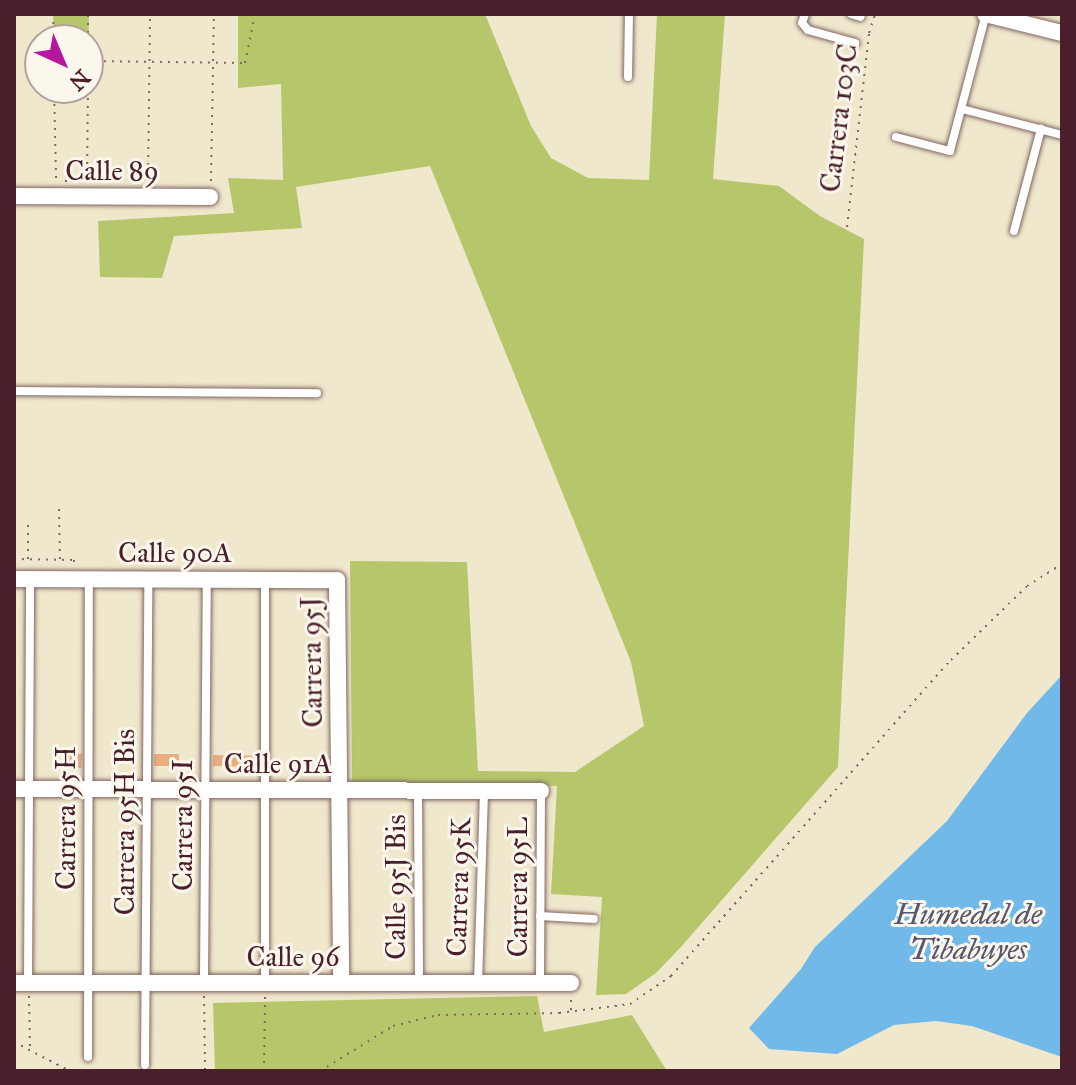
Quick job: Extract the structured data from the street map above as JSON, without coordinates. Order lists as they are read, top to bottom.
{
  "streets": {
    "street": [
      "Calle 89",
      "Calle 90A",
      "Carrera 95J",
      "Calle 91A",
      "Calle 96"
    ],
    "lane": [
      "Carrera 95H",
      "Carrera 95H Bis",
      "Carrera 95I",
      "Calle 95J Bis",
      "Carrera 95K",
      "Carrera 95L"
    ],
    "path": ["Carrera 103C"]
  },
  "crossings": [
    ["Calle 90A", "Carrera 95J"],
    ["Calle 90A", "Carrera 95H"],
    ["Calle 90A", "Carrera 95H Bis"],
    ["Calle 90A", "Carrera 95I"],
    ["Carrera 95J", "Calle 91A"],
    ["Carrera 95J", "Calle 96"],
    ["Calle 91A", "Carrera 95H"],
    ["Calle 91A", "Carrera 95H Bis"],
    ["Calle 91A", "Carrera 95I"],
    ["Calle 91A", "Calle 95J Bis"],
    ["Calle 91A", "Carrera 95K"],
    ["Calle 91A", "Carrera 95L"],
    ["Carrera 95H", "Calle 96"],
    ["Carrera 95H Bis", "Calle 96"],
    ["Carrera 95I", "Calle 96"],
    ["Calle 95J Bis", "Calle 96"],
    ["Carrera 95K", "Calle 96"],
    ["Carrera 95L", "Calle 96"]
  ],
  "water": ["Humedal de Tibabuyes"],
  "north": "bottom right"
}
